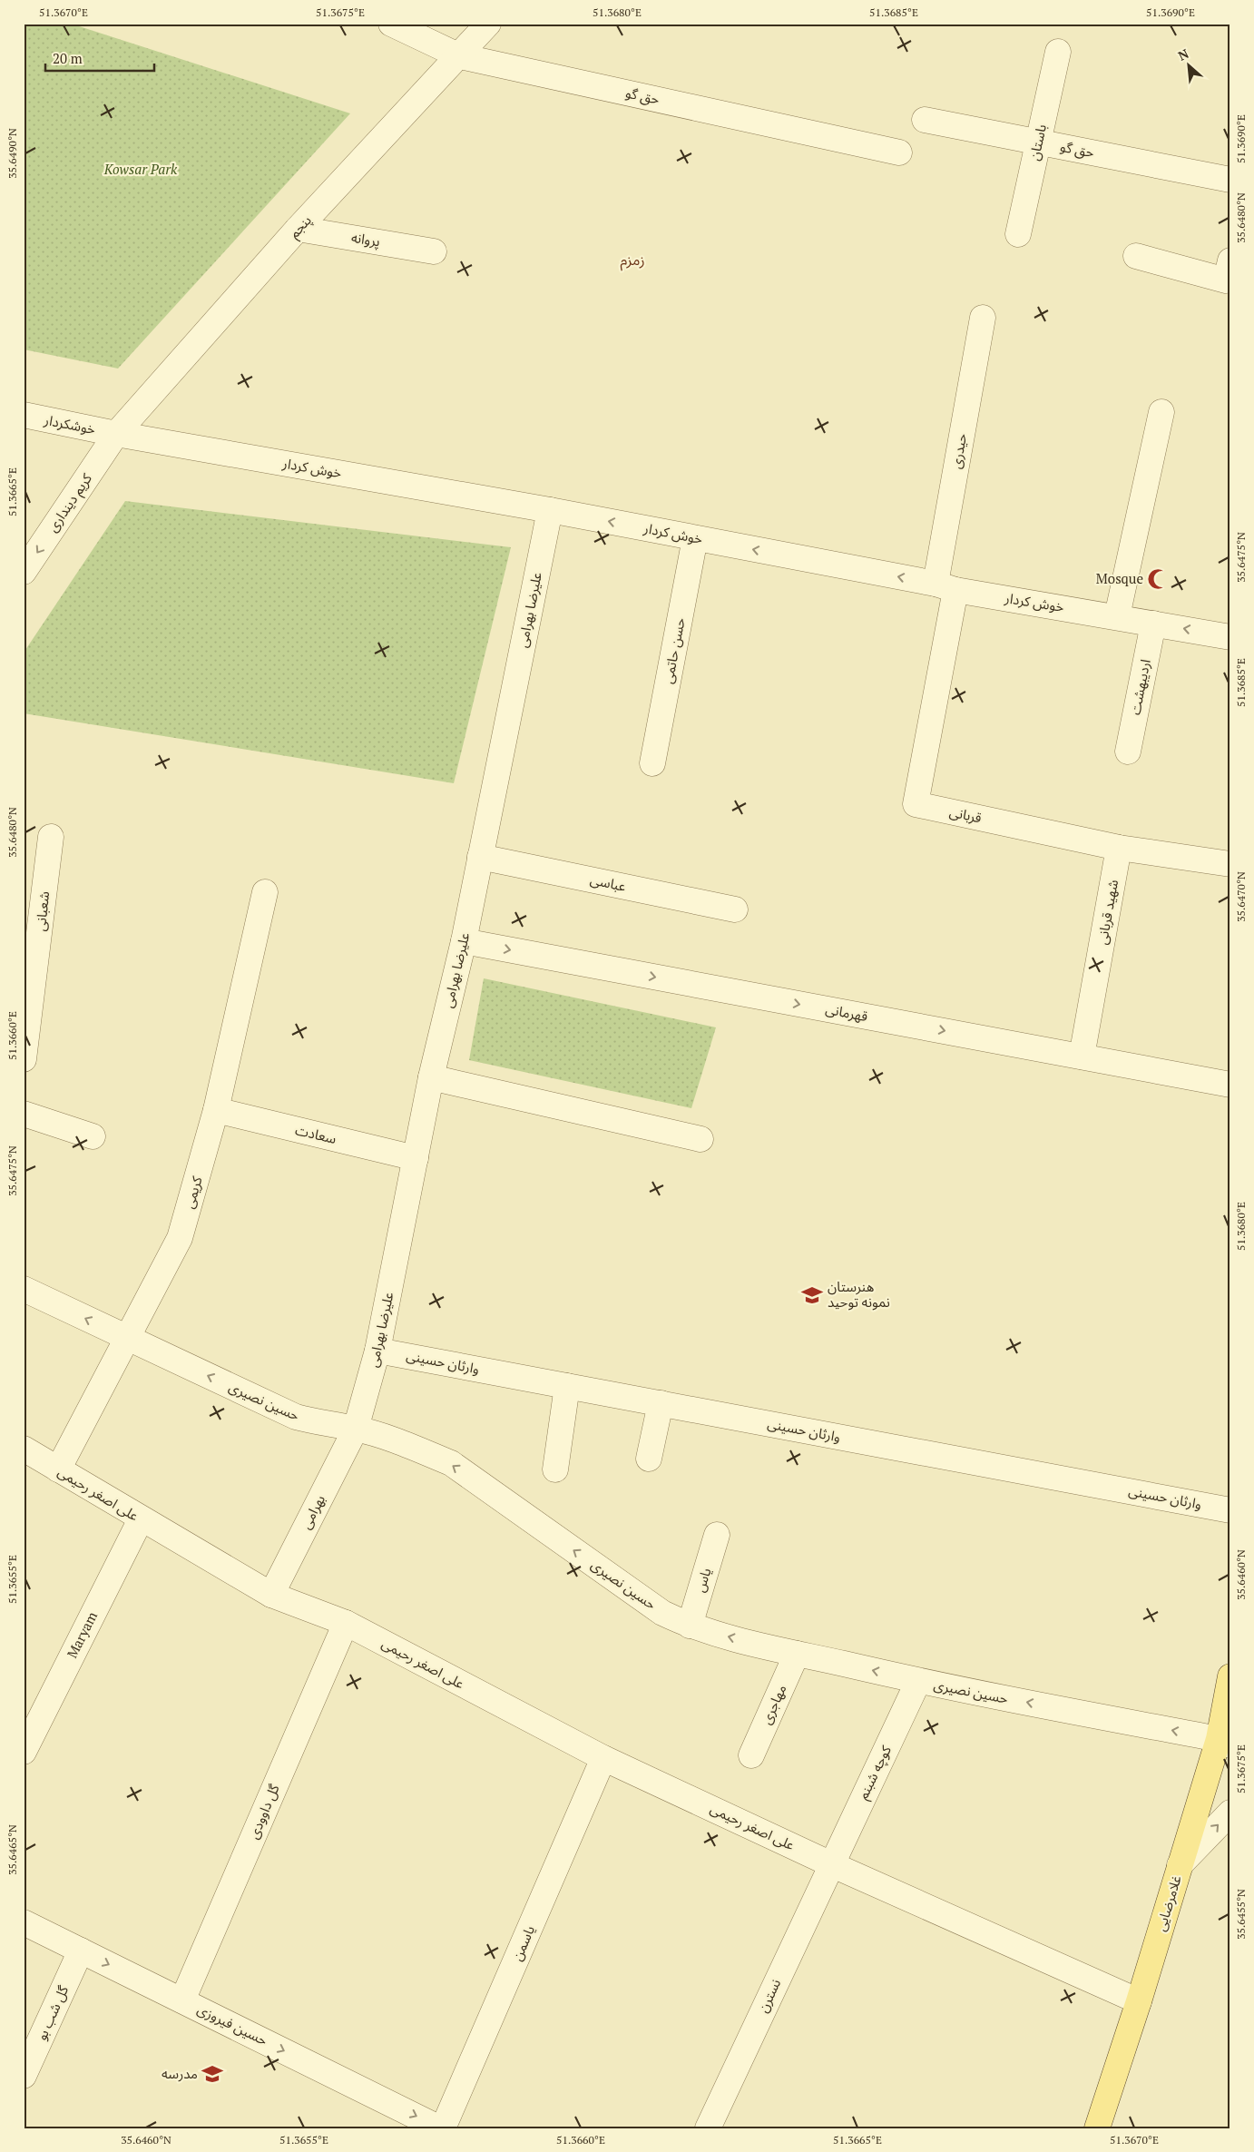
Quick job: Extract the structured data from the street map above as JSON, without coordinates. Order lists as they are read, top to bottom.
{
  "streets": {
    "main road": ["غلامرضایی"],
    "street": [
      "حق گو",
      "باستان",
      "پنجم",
      "پروانه",
      "خوشکردار",
      "حیدری",
      "خوش کردار",
      "کریم دینداری",
      "علیرضا بهرامی",
      "حسن حاتمی",
      "اردیبهشت",
      "قربانی",
      "عباسی",
      "شعبانی",
      "شهید قربانی",
      "قهرمانی",
      "سعادت",
      "کریمی",
      "وارثان حسینی",
      "حسین نصیری",
      "علی اصغر رحیمی",
      "بهرامی",
      "یاس",
      "Maryam",
      "مهاجری",
      "کوچه شبنم",
      "گل داوودی",
      "یاسمن",
      "نسترن",
      "گل شب بو",
      "حسین فیروزی"
    ]
  },
  "crossings": [
    ["حق گو", "باستان"],
    ["حق گو", "پنجم"],
    ["پنجم", "پروانه"],
    ["پنجم", "خوشکردار"],
    ["پنجم", "خوش کردار"],
    ["پنجم", "کریم دینداری"],
    ["خوشکردار", "خوش کردار"],
    ["خوشکردار", "کریم دینداری"],
    ["حیدری", "خوش کردار"],
    ["حیدری", "قربانی"],
    ["خوش کردار", "کریم دینداری"],
    ["خوش کردار", "علیرضا بهرامی"],
    ["خوش کردار", "حسن حاتمی"],
    ["خوش کردار", "اردیبهشت"],
    ["خوش کردار", "قربانی"],
    ["علیرضا بهرامی", "عباسی"],
    ["علیرضا بهرامی", "قهرمانی"],
    ["علیرضا بهرامی", "سعادت"],
    ["علیرضا بهرامی", "وارثان حسینی"],
    ["علیرضا بهرامی", "حسین نصیری"],
    ["علیرضا بهرامی", "بهرامی"],
    ["قربانی", "شهید قربانی"],
    ["شهید قربانی", "قهرمانی"],
    ["سعادت", "کریمی"],
    ["کریمی", "حسین نصیری"],
    ["کریمی", "علی اصغر رحیمی"],
    ["حسین نصیری", "بهرامی"],
    ["حسین نصیری", "یاس"],
    ["حسین نصیری", "مهاجری"],
    ["حسین نصیری", "کوچه شبنم"],
    ["حسین نصیری", "غلامرضایی"],
    ["علی اصغر رحیمی", "بهرامی"],
    ["علی اصغر رحیمی", "Maryam"],
    ["علی اصغر رحیمی", "کوچه شبنم"],
    ["علی اصغر رحیمی", "گل داوودی"],
    ["علی اصغر رحیمی", "غلامرضایی"],
    ["علی اصغر رحیمی", "یاسمن"],
    ["علی اصغر رحیمی", "نسترن"],
    ["کوچه شبنم", "نسترن"],
    ["گل داوودی", "حسین فیروزی"],
    ["یاسمن", "حسین فیروزی"],
    ["گل شب بو", "حسین فیروزی"]
  ],
  "one_way": [
    "خوش کردار",
    "کریم دینداری",
    "حسین نصیری",
    "حسین فیروزی"
  ],
  "districts": ["زمزم"],
  "parks": ["Kowsar Park"],
  "places": {
    "mosque": ["Mosque"],
    "school or university": ["هنرستان نمونه توحید", "مدرسه"]
  },
  "scale_bar": "20 m",
  "north": "top left",
  "coordinates": [
    "51.3670°E",
    "51.3675°E",
    "51.3680°E",
    "51.3685°E",
    "51.3690°E",
    "35.6490°N",
    "35.6480°N",
    "51.3665°E",
    "35.6475°N",
    "35.6470°N",
    "51.3660°E",
    "35.6460°N",
    "51.3655°E",
    "35.6465°N",
    "35.6455°N"
  ]
}
